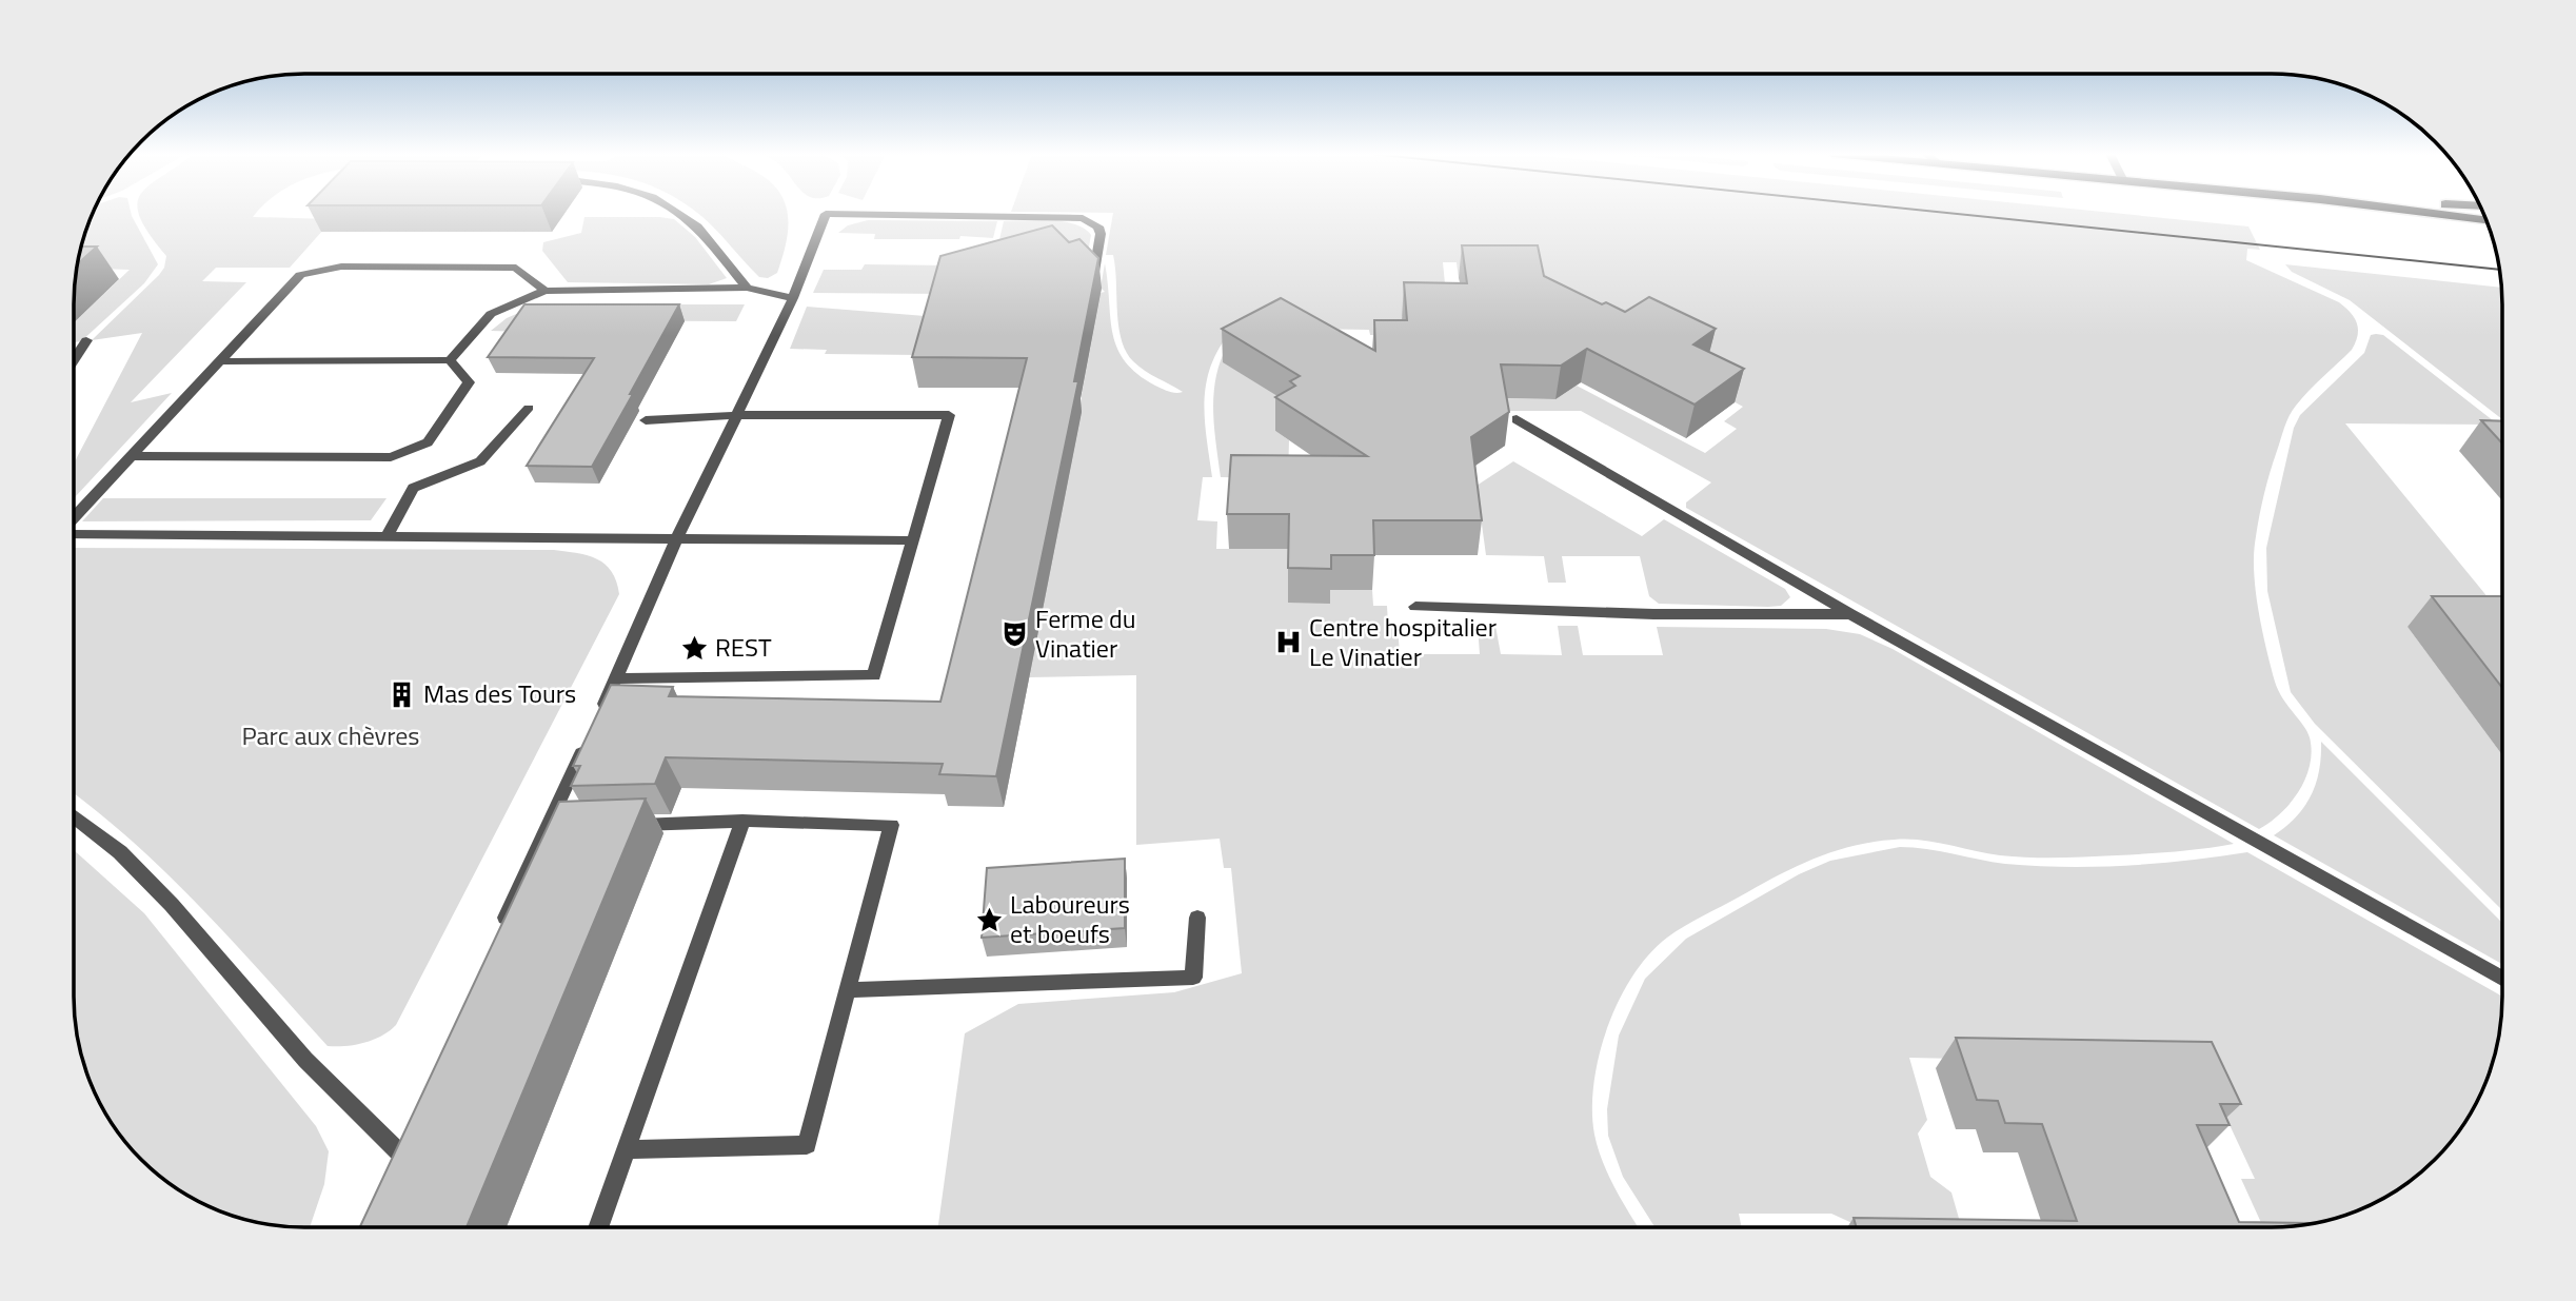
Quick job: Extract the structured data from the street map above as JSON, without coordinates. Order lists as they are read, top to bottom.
{
  "parks": ["Parc aux chèvres"],
  "places": {
    "theatre": ["Ferme du Vinatier"],
    "hospital": ["Centre hospitalier Le Vinatier"],
    "place": ["REST", "Laboureurs et boeufs"],
    "building": ["Mas des Tours"]
  }
}
